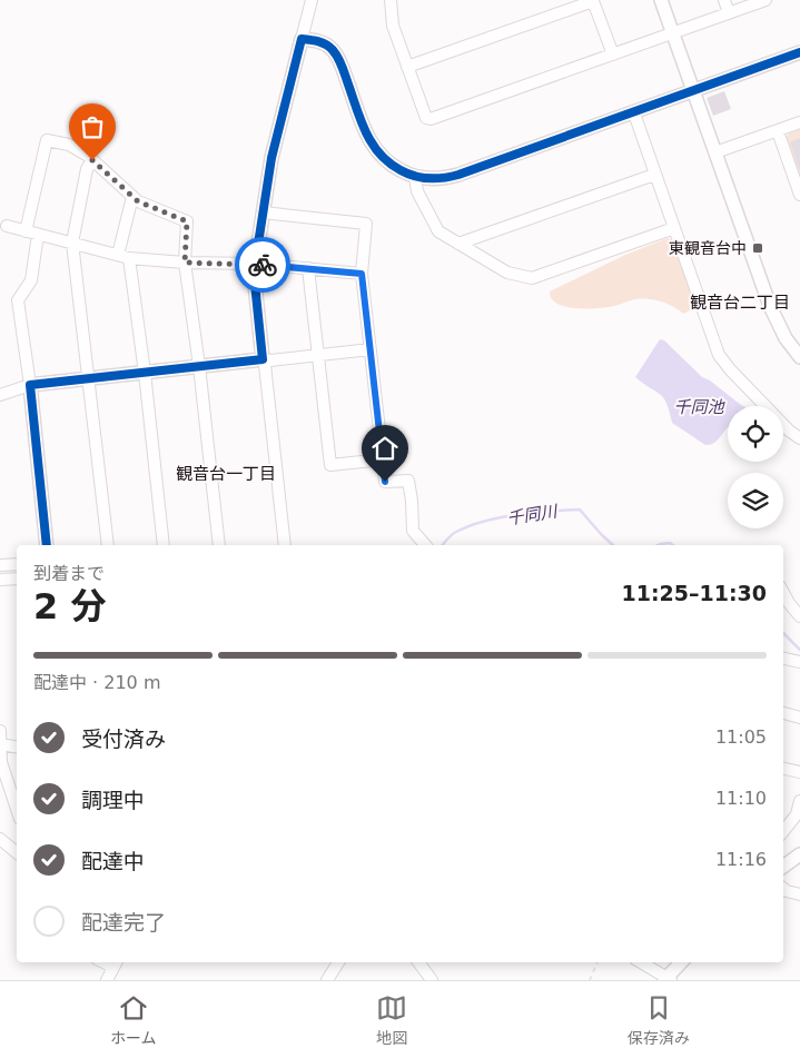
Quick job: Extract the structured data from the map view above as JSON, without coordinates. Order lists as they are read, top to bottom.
{
  "districts": ["観音台二丁目", "観音台一丁目"],
  "water": ["千同池", "千同川"],
  "places": {
    "transit": ["東観音台中"]
  },
  "page": {
    "heading": ["2 分", "到着まで", "11:25–11:30"],
    "bar": "配達中 · 210 m",
    "list": [
      ["受付済み", "11:05"],
      ["調理中", "11:10"],
      ["配達中", "11:16"],
      "配達完了"
    ],
    "tabs": ["ホーム", "地図", "保存済み"]
  }
}
